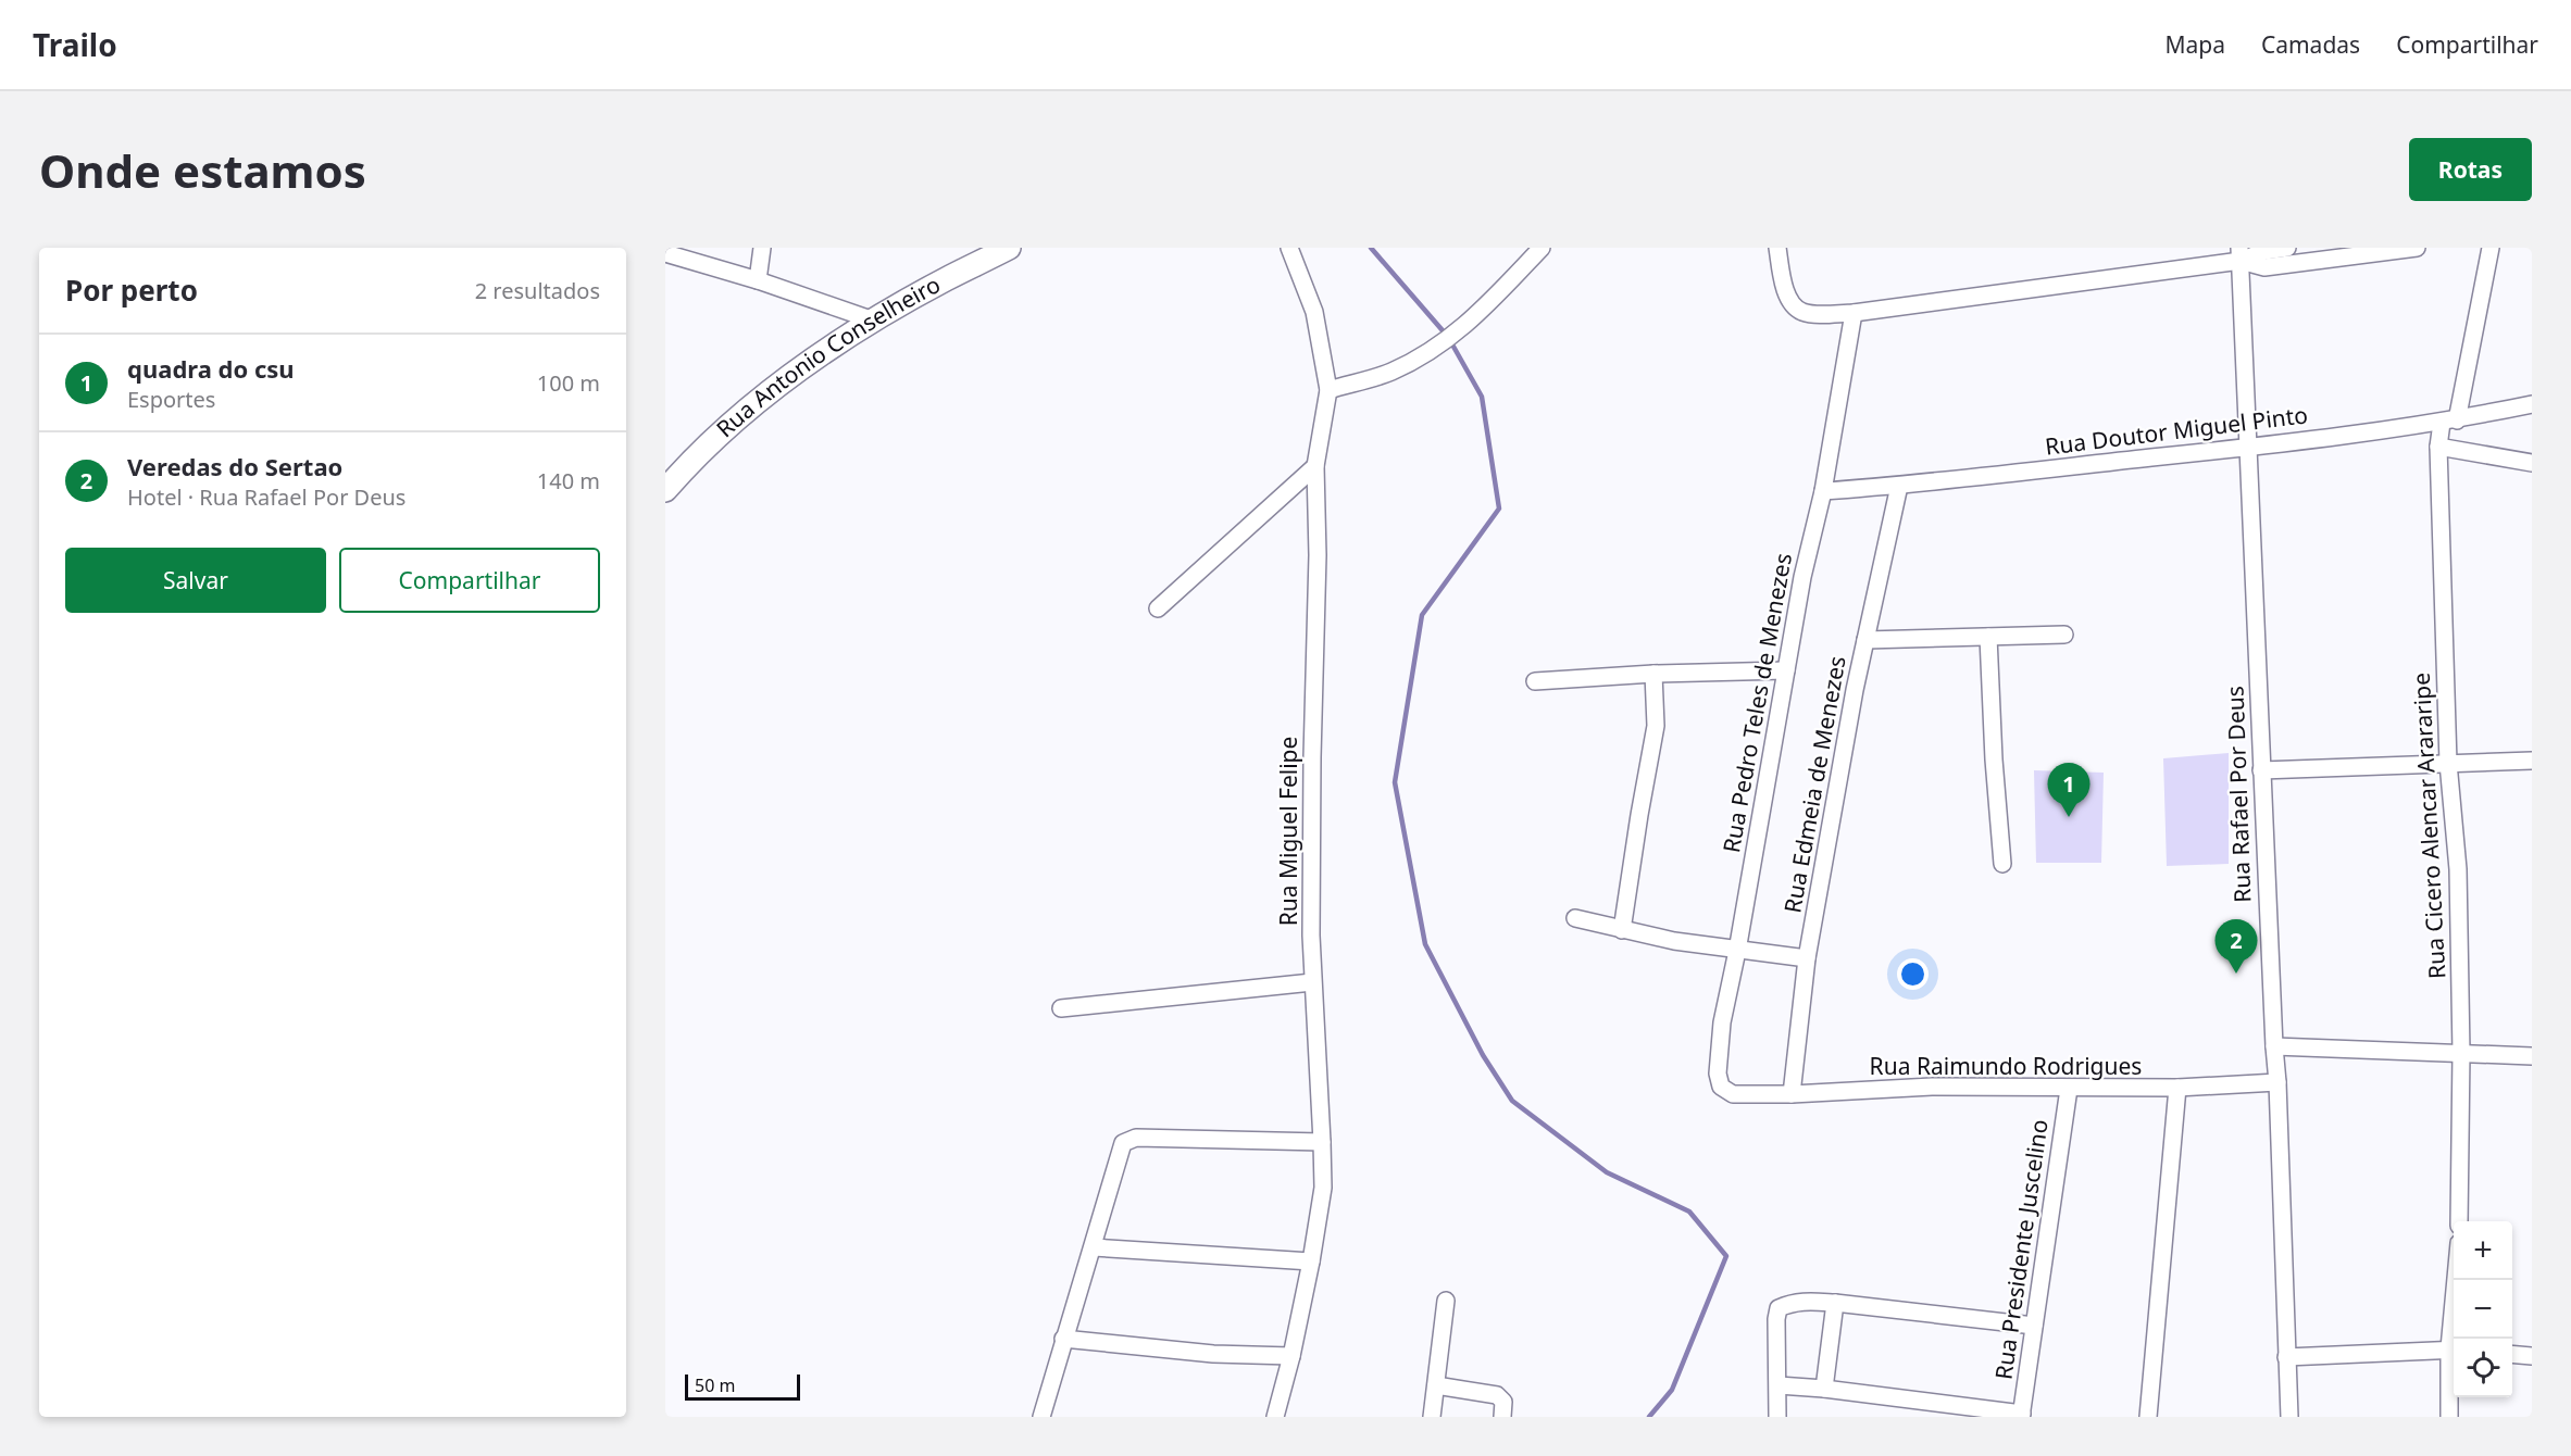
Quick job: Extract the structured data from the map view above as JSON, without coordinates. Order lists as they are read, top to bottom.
{
  "streets": {
    "street": [
      "Rua Antonio Conselheiro",
      "Rua Doutor Miguel Pinto",
      "Rua Pedro Teles de Menezes",
      "Rua Edmeia de Menezes",
      "Rua Rafael Por Deus",
      "Rua Cicero Alencar Arararipe",
      "Rua Miguel Felipe",
      "Rua Raimundo Rodrigues",
      "Rua Presidente Juscelino"
    ]
  },
  "crossings": [
    ["Rua Doutor Miguel Pinto", "Rua Pedro Teles de Menezes"],
    ["Rua Doutor Miguel Pinto", "Rua Edmeia de Menezes"],
    ["Rua Doutor Miguel Pinto", "Rua Rafael Por Deus"],
    ["Rua Doutor Miguel Pinto", "Rua Cicero Alencar Arararipe"],
    ["Rua Pedro Teles de Menezes", "Rua Raimundo Rodrigues"],
    ["Rua Edmeia de Menezes", "Rua Raimundo Rodrigues"],
    ["Rua Rafael Por Deus", "Rua Raimundo Rodrigues"],
    ["Rua Raimundo Rodrigues", "Rua Presidente Juscelino"]
  ],
  "scale_bar": "50 m",
  "page": {
    "header": "Trailo",
    "nav": ["Mapa", "Camadas", "Compartilhar"],
    "buttons": [
      "Rotas",
      ["Salvar", "Compartilhar"]
    ],
    "title": "Onde estamos",
    "heading": ["Por perto", "2 resultados"],
    "list": [
      {
        "mark": "1",
        "name": "quadra do csu",
        "note": "Esportes",
        "value": "100 m"
      },
      {
        "mark": "2",
        "name": "Veredas do Sertao",
        "note": "Hotel · Rua Rafael Por Deus",
        "value": "140 m"
      }
    ],
    "pins": ["1", "2"],
    "map_buttons": ["+", "−"],
    "scale": "50 m"
  }
}
